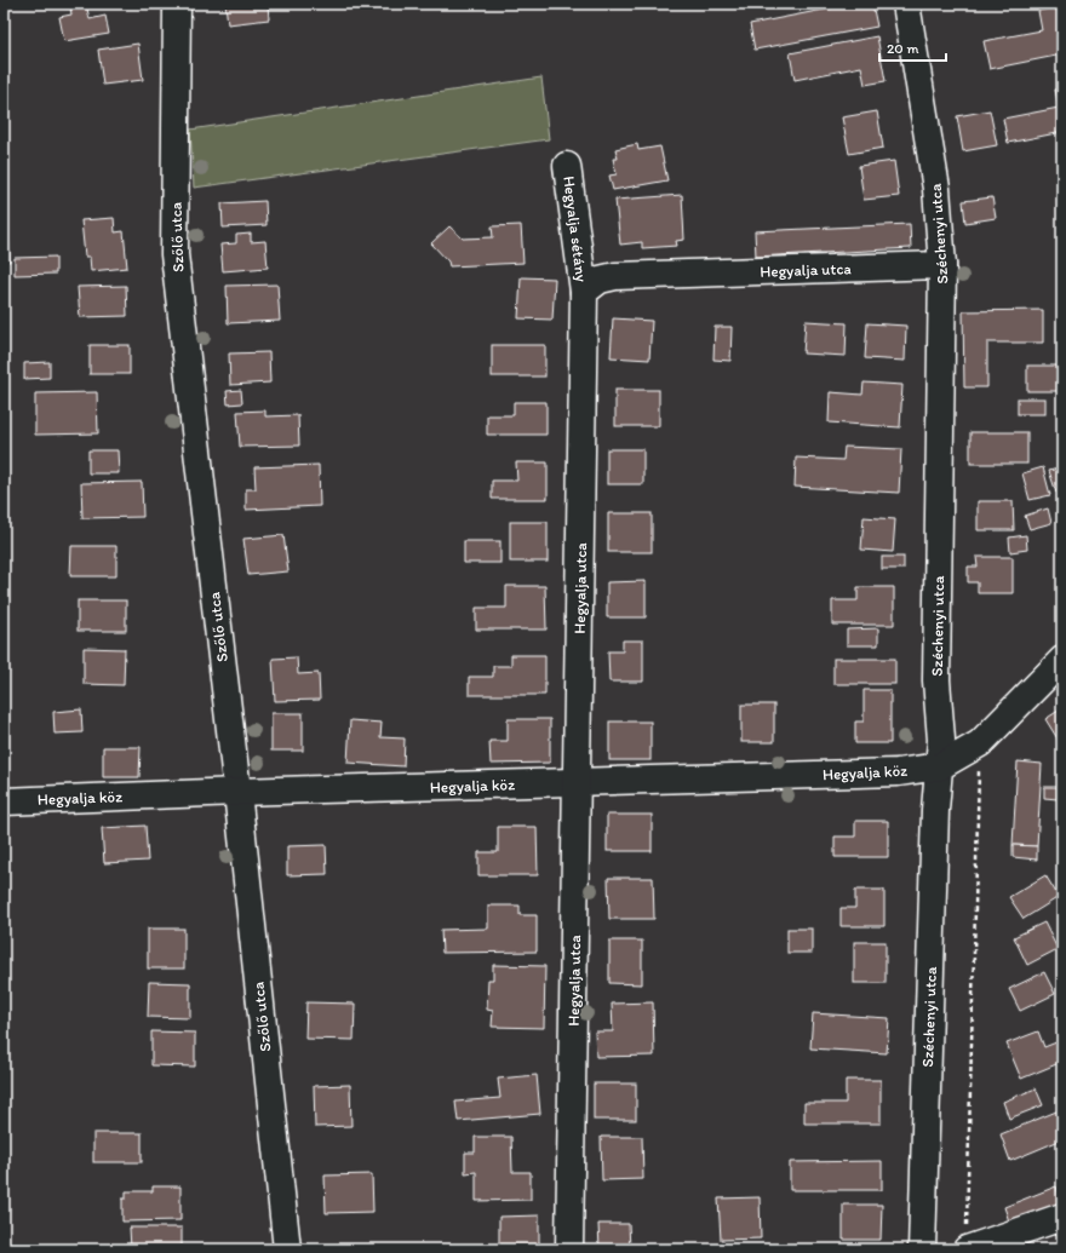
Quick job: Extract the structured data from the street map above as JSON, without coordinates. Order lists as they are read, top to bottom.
{
  "streets": {
    "street": [
      "Hegyalja sétány",
      "Széchenyi utca",
      "Szőlő utca",
      "Hegyalja utca",
      "Hegyalja köz"
    ]
  },
  "crossings": [
    ["Hegyalja sétány", "Hegyalja utca"],
    ["Széchenyi utca", "Hegyalja utca"],
    ["Széchenyi utca", "Hegyalja köz"],
    ["Szőlő utca", "Hegyalja köz"],
    ["Hegyalja utca", "Hegyalja köz"]
  ],
  "scale_bar": "20 m"
}
